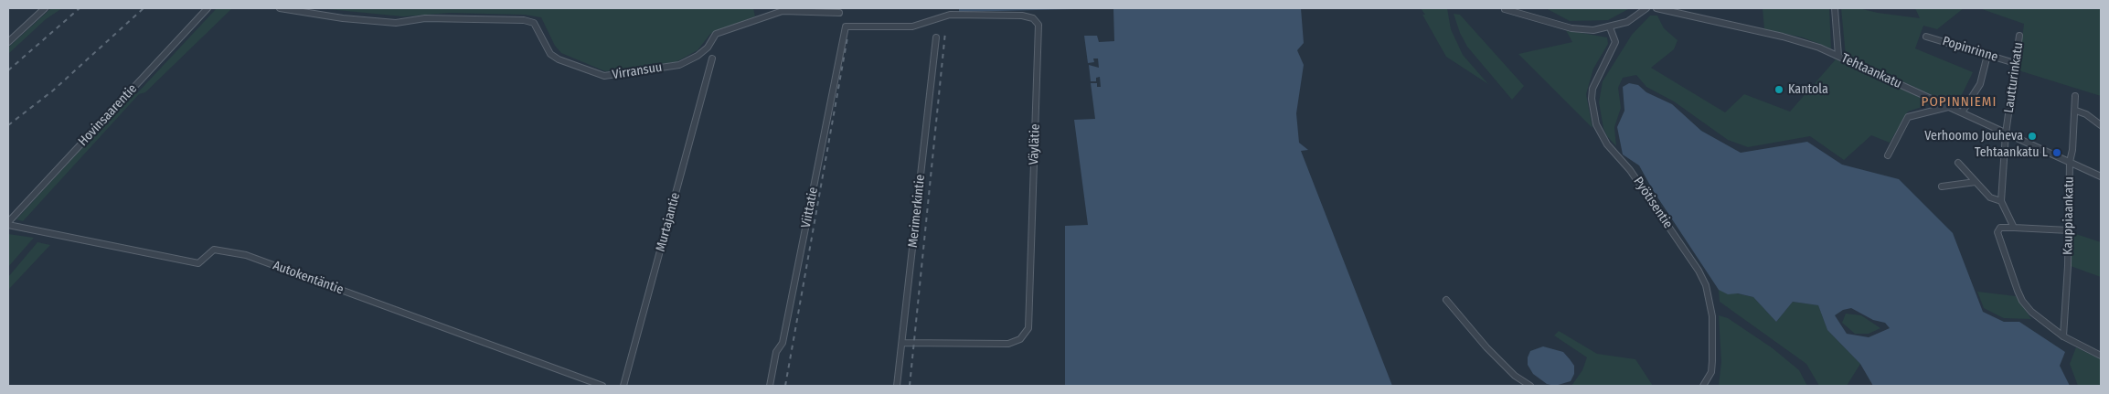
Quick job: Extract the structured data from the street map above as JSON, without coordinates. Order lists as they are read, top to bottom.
{
  "streets": {
    "street": [
      "Popinrinne",
      "Virransuu",
      "Tehtaankatu",
      "Lautturinkatu",
      "Hovinsaarentie",
      "Väylätie",
      "Pyötisentie",
      "Viittatie",
      "Merimerkintie",
      "Kauppiaankatu",
      "Murtajantie",
      "Autokentäntie"
    ]
  },
  "crossings": [
    ["Popinrinne", "Lautturinkatu"],
    ["Tehtaankatu", "Lautturinkatu"],
    ["Tehtaankatu", "Kauppiaankatu"],
    ["Hovinsaarentie", "Autokentäntie"],
    ["Väylätie", "Viittatie"],
    ["Väylätie", "Merimerkintie"]
  ],
  "districts": ["POPINNIEMI"],
  "places": ["Kantola", "Verhoomo Jouheva", "Tehtaankatu L"]
}
